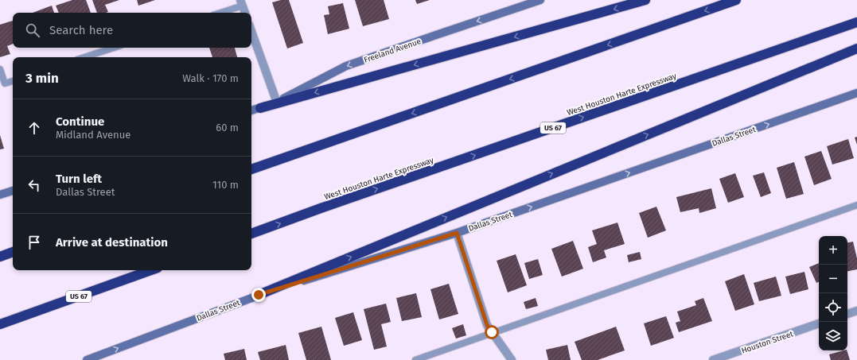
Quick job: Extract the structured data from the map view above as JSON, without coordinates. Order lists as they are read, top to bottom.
{
  "streets": {
    "highway": ["West Houston Harte Expressway", "US 67"],
    "main road": ["Freeland Avenue", "Dallas Street"],
    "street": ["Houston Street"]
  },
  "one_way": ["Freeland Avenue", "Dallas Street"],
  "page": {
    "search": "Search here",
    "heading": ["3 min", "Walk · 170 m"],
    "list": [
      ["Continue", "Midland Avenue", "60 m"],
      ["Turn left", "Dallas Street", "110 m"],
      "Arrive at destination"
    ],
    "map_buttons": ["+", "−"]
  }
}
